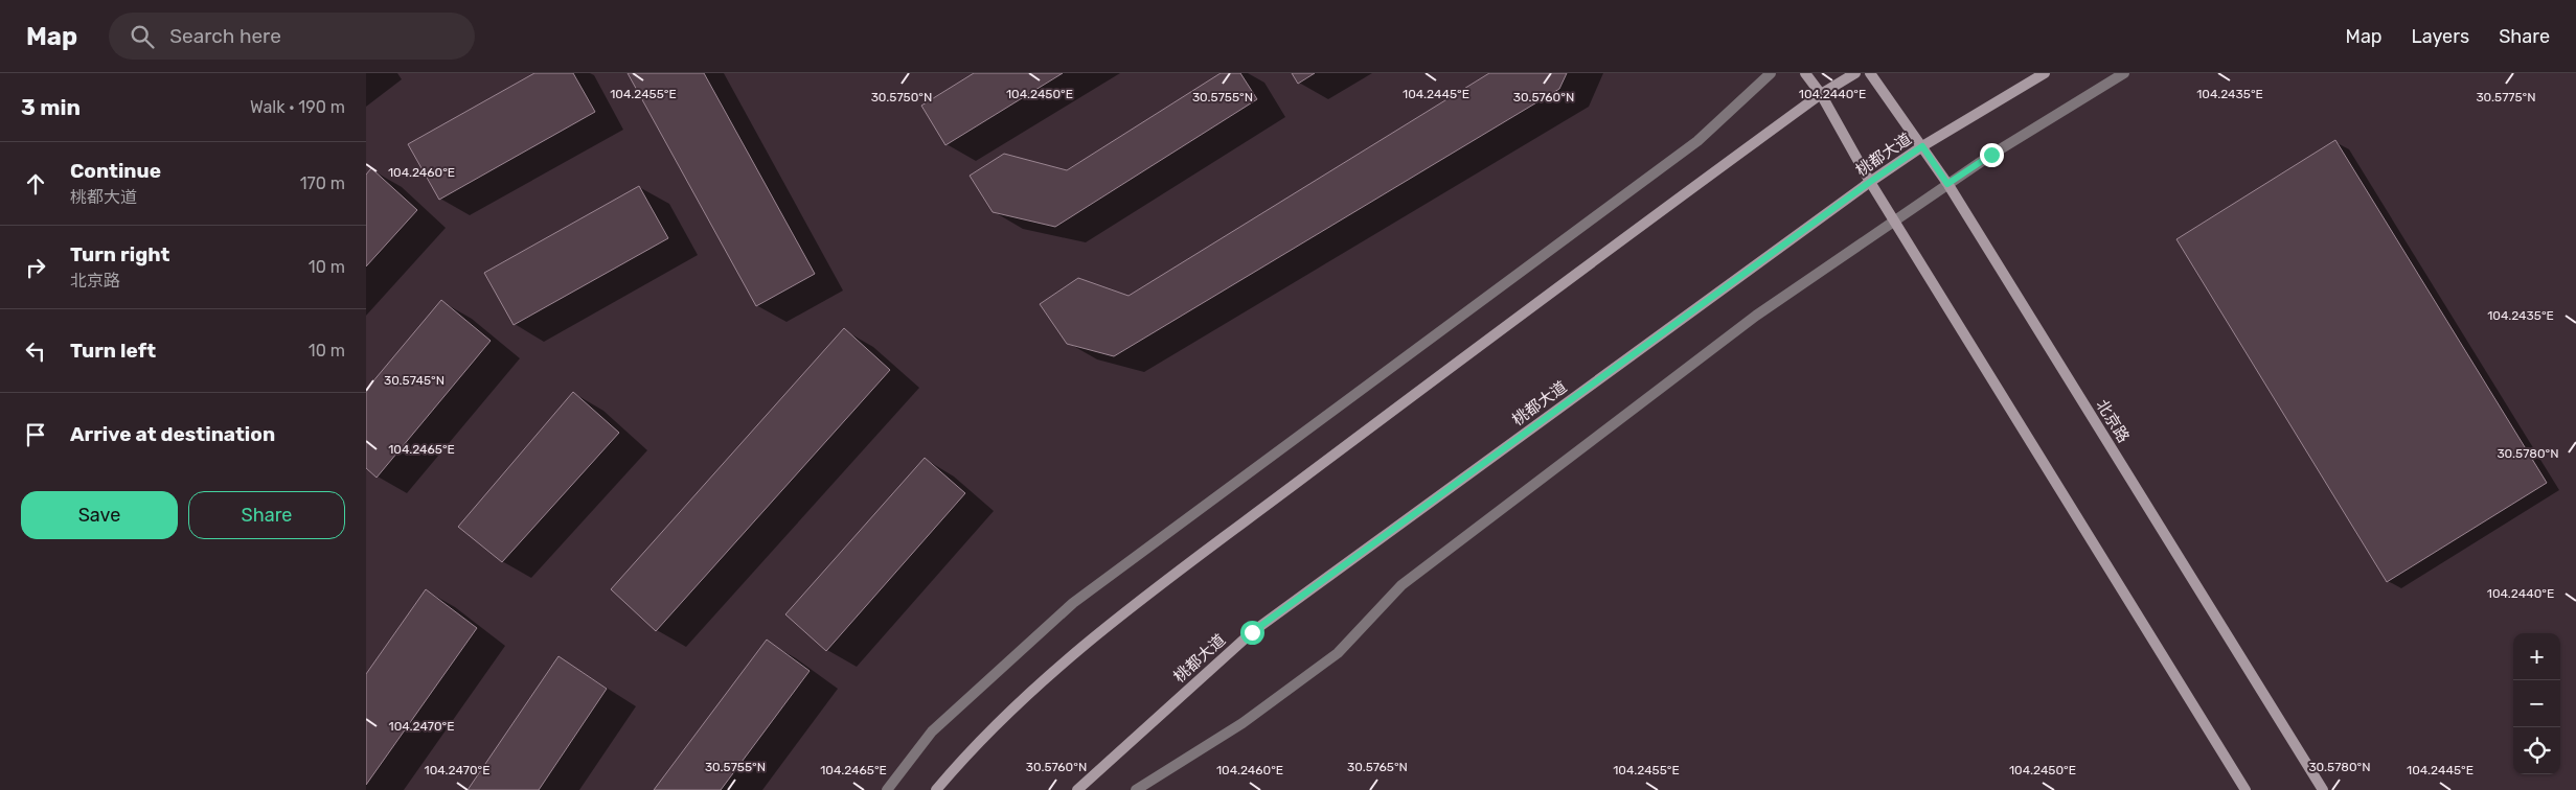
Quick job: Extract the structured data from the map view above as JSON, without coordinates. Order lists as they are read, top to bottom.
{
  "streets": {
    "main road": ["桃都大道", "北京路"]
  },
  "crossings": [
    ["桃都大道", "北京路"]
  ],
  "page": {
    "header": "Map",
    "search": "Search here",
    "nav": ["Map", "Layers", "Share"],
    "heading": ["3 min", "Walk · 190 m"],
    "list": [
      ["Continue", "桃都大道", "170 m"],
      ["Turn right", "北京路", "10 m"],
      ["Turn left", "10 m"],
      "Arrive at destination"
    ],
    "buttons": ["Save", "Share"],
    "map_buttons": ["+", "−"]
  },
  "coordinates": [
    "104.2435°E",
    "104.2455°E",
    "104.2450°E",
    "104.2445°E",
    "104.2440°E",
    "30.5750°N",
    "30.5755°N",
    "30.5760°N",
    "30.5775°N",
    "104.2460°E",
    "30.5745°N",
    "104.2465°E",
    "30.5780°N",
    "104.2470°E",
    "30.5765°N"
  ]
}
